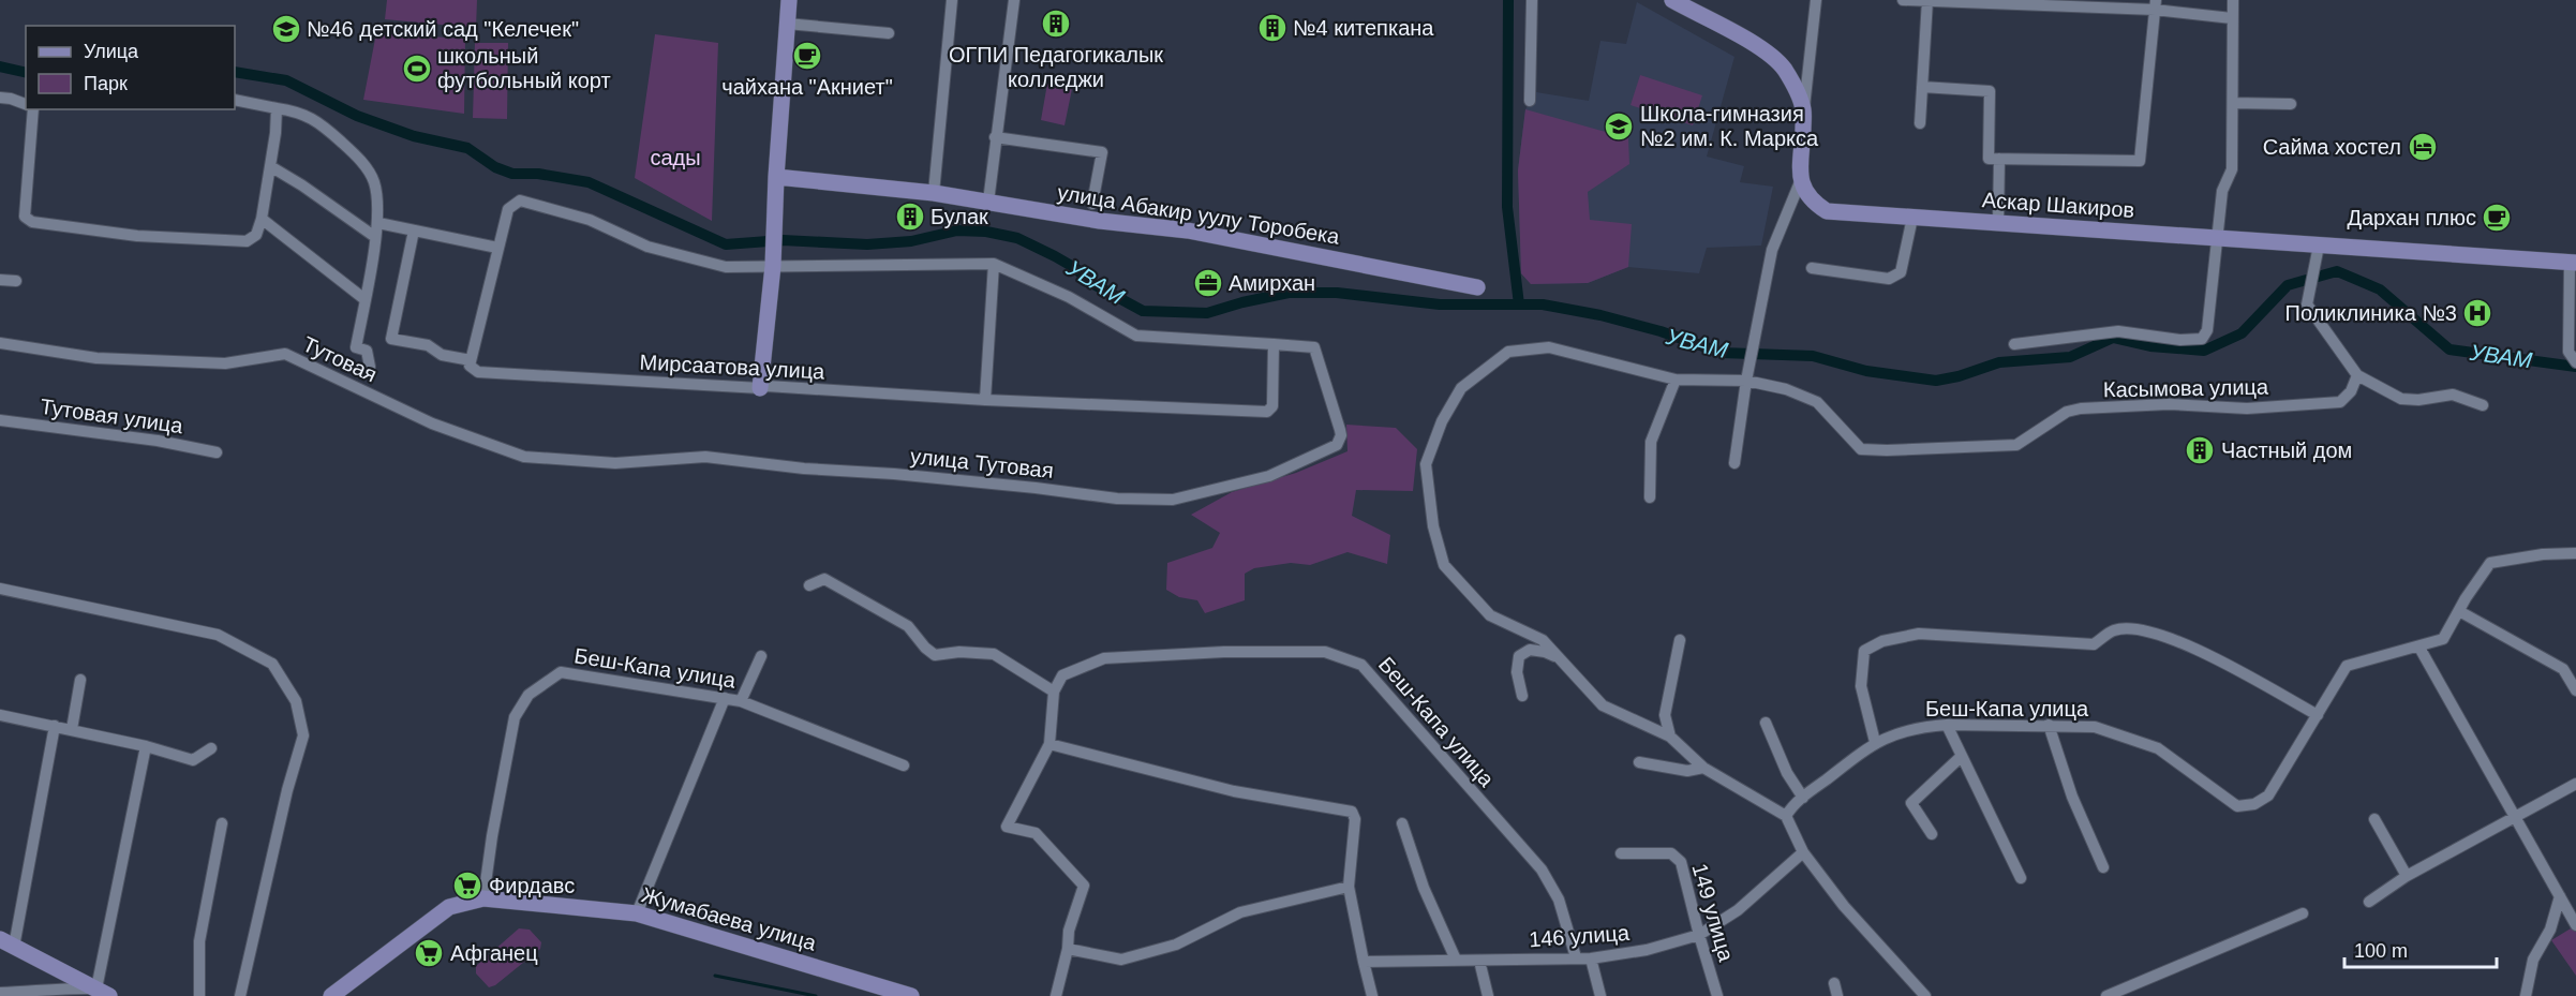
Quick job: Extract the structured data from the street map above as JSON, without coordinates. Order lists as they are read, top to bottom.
{
  "streets": {
    "street": [
      "Аскар Шакиров",
      "улица Абакир уулу Торобека",
      "Тутовая",
      "Мирсаатова улица",
      "Касымова улица",
      "Тутовая улица",
      "улица Тутовая",
      "Беш-Капа улица",
      "149 улица",
      "Жумабаева улица",
      "146 улица"
    ]
  },
  "crossings": [
    ["Тутовая", "улица Тутовая"],
    ["Мирсаатова улица", "улица Тутовая"],
    ["Касымова улица", "Беш-Капа улица"],
    ["Беш-Капа улица", "Жумабаева улица"],
    ["Беш-Капа улица", "146 улица"],
    ["149 улица", "146 улица"]
  ],
  "water": ["УВАМ"],
  "parks": ["сады"],
  "places": {
    "building": [
      "ОГПИ Педагогикалык колледжи",
      "№4 китепкана",
      "Булак",
      "Частный дом"
    ],
    "school or university": ["№46 детский сад \"Келечек\"", "Школа-гимназия №2 им. К. Маркса"],
    "cafe": ["чайхана \"Акниет\"", "Дархан плюс"],
    "sports": ["школьный футбольный корт"],
    "hotel": ["Сайма хостел"],
    "office": ["Амирхан"],
    "hospital": ["Поликлиника №3"],
    "supermarket": ["Фирдавс", "Афганец"]
  },
  "legend": ["Улица", "Парк"],
  "scale_bar": "100 m"
}
